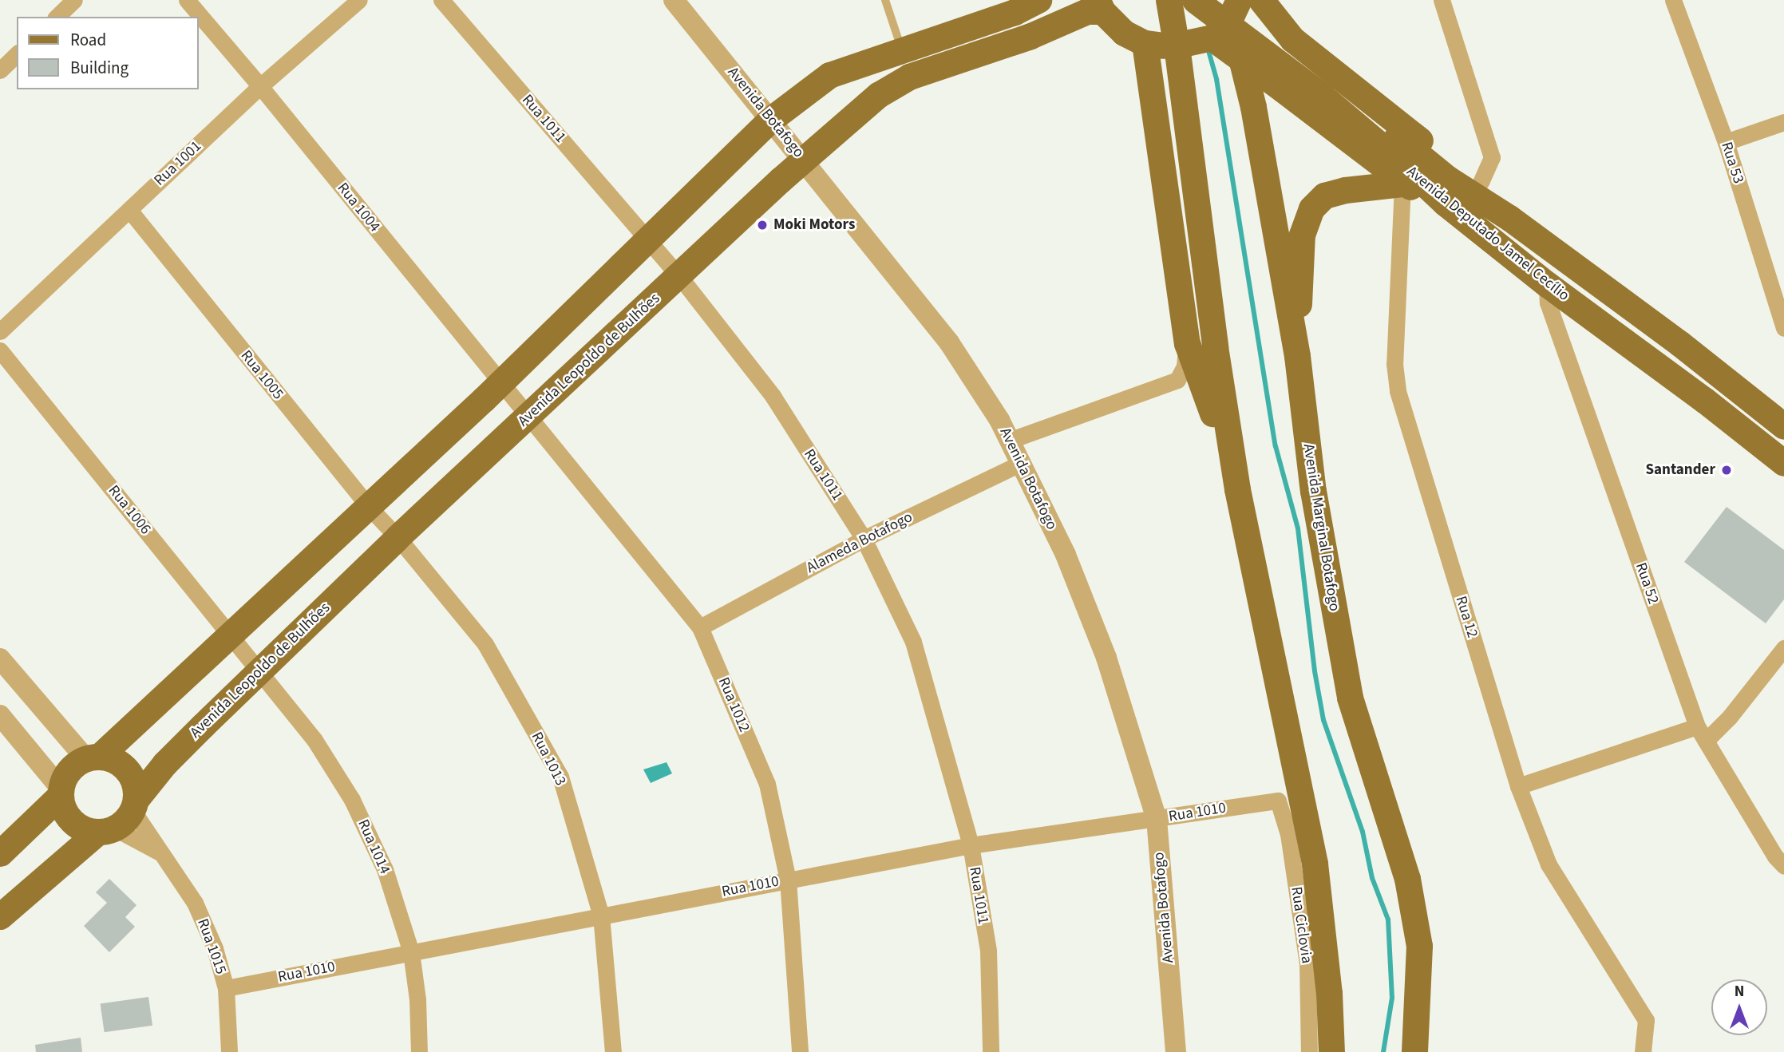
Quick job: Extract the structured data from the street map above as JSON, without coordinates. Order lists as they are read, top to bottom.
{
  "streets": {
    "main road": ["Avenida Deputado Jamel Cecílio", "Avenida Leopoldo de Bulhões", "Avenida Marginal Botafogo"],
    "street": [
      "Avenida Botafogo",
      "Rua 1011",
      "Rua 53",
      "Rua 1001",
      "Rua 1004",
      "Rua 1005",
      "Rua 1006",
      "Alameda Botafogo",
      "Rua 52",
      "Rua 12",
      "Rua 1012",
      "Rua 1013",
      "Rua 1010",
      "Rua 1014",
      "Rua Ciclovia",
      "Rua 1015"
    ]
  },
  "crossings": [
    ["Avenida Botafogo", "Avenida Leopoldo de Bulhões"],
    ["Avenida Botafogo", "Alameda Botafogo"],
    ["Avenida Botafogo", "Rua 1010"],
    ["Rua 1011", "Avenida Leopoldo de Bulhões"],
    ["Rua 1011", "Alameda Botafogo"],
    ["Rua 1011", "Rua 1010"],
    ["Rua 1001", "Rua 1004"],
    ["Rua 1001", "Rua 1005"],
    ["Rua 1004", "Avenida Leopoldo de Bulhões"],
    ["Rua 1004", "Rua 1012"],
    ["Avenida Deputado Jamel Cecílio", "Rua 52"],
    ["Avenida Deputado Jamel Cecílio", "Rua 12"],
    ["Avenida Leopoldo de Bulhões", "Rua 1005"],
    ["Avenida Leopoldo de Bulhões", "Rua 1006"],
    ["Avenida Leopoldo de Bulhões", "Rua 1012"],
    ["Avenida Leopoldo de Bulhões", "Rua 1013"],
    ["Avenida Leopoldo de Bulhões", "Rua 1014"],
    ["Avenida Leopoldo de Bulhões", "Rua 1015"],
    ["Rua 1005", "Rua 1013"],
    ["Rua 1006", "Rua 1014"],
    ["Alameda Botafogo", "Rua 1012"],
    ["Rua 1012", "Rua 1010"],
    ["Rua 1013", "Rua 1010"],
    ["Rua 1010", "Rua 1014"],
    ["Rua 1010", "Rua Ciclovia"],
    ["Rua 1010", "Rua 1015"]
  ],
  "places": ["Moki Motors", "Santander"],
  "legend": ["Road", "Building"],
  "north": "top"
}
